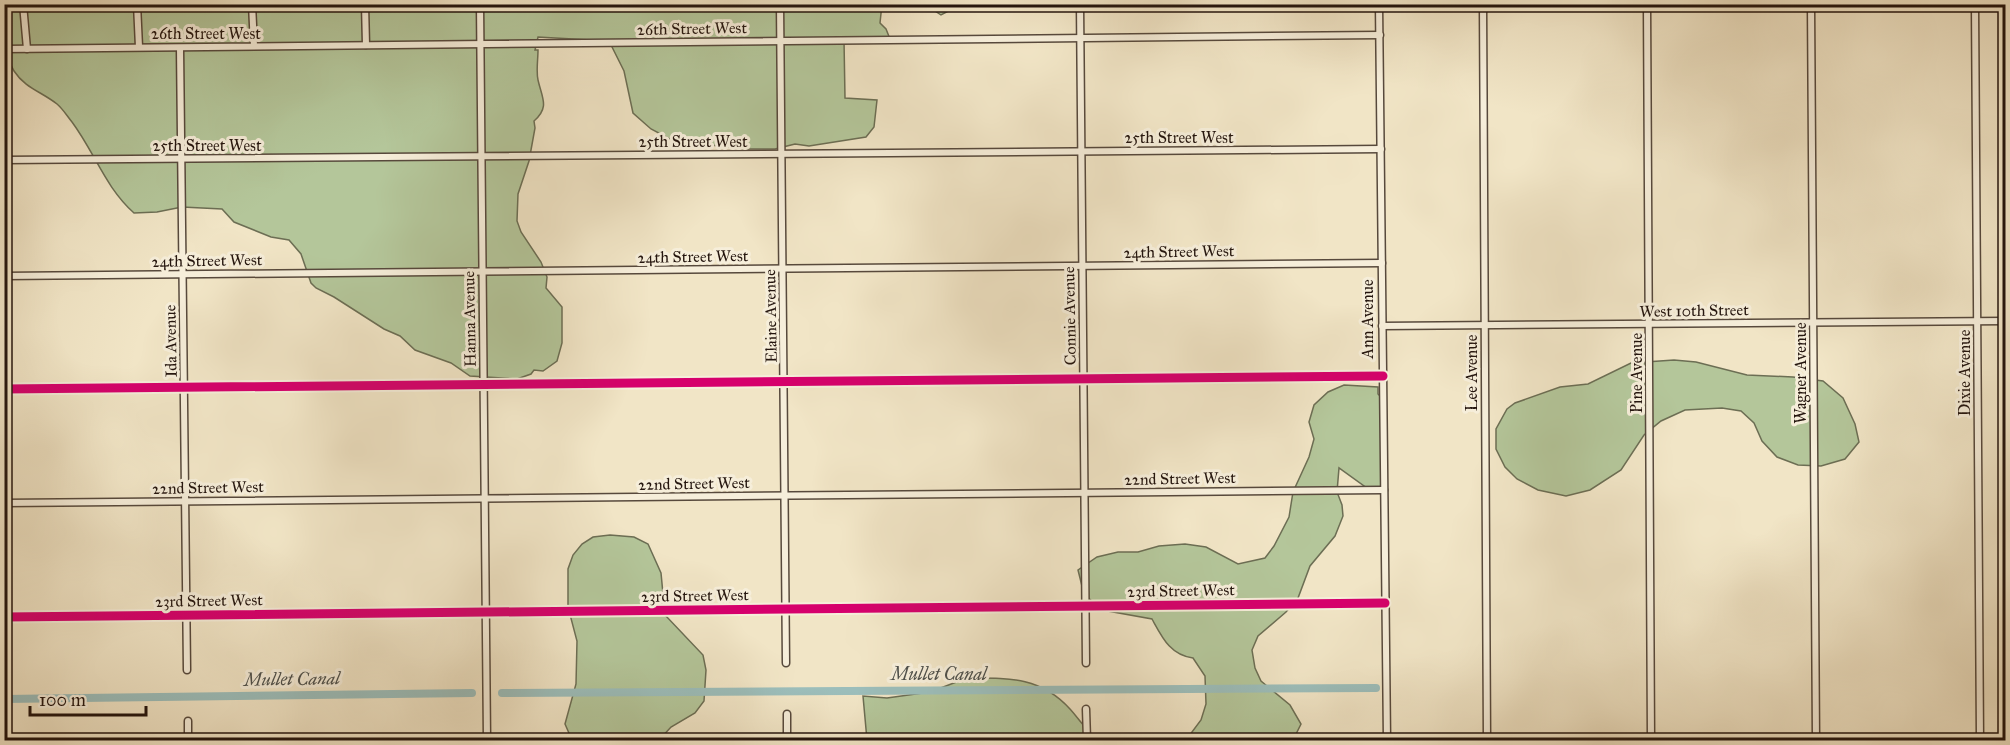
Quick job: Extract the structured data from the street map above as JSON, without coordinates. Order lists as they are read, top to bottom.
{
  "streets": {
    "street": [
      "26th Street West",
      "25th Street West",
      "24th Street West",
      "West 10th Street",
      "Elaine Avenue",
      "Connie Avenue",
      "Hanna Avenue",
      "Ann Avenue",
      "Ida Avenue",
      "Lee Avenue",
      "Pine Avenue",
      "Wagner Avenue",
      "Dixie Avenue",
      "22nd Street West",
      "23rd Street West"
    ]
  },
  "crossings": [
    ["26th Street West", "Elaine Avenue"],
    ["26th Street West", "Connie Avenue"],
    ["26th Street West", "Hanna Avenue"],
    ["26th Street West", "Ann Avenue"],
    ["26th Street West", "Ida Avenue"],
    ["25th Street West", "Elaine Avenue"],
    ["25th Street West", "Connie Avenue"],
    ["25th Street West", "Hanna Avenue"],
    ["25th Street West", "Ann Avenue"],
    ["25th Street West", "Ida Avenue"],
    ["24th Street West", "Elaine Avenue"],
    ["24th Street West", "Connie Avenue"],
    ["24th Street West", "Hanna Avenue"],
    ["24th Street West", "Ann Avenue"],
    ["24th Street West", "Ida Avenue"],
    ["West 10th Street", "Ann Avenue"],
    ["West 10th Street", "Lee Avenue"],
    ["West 10th Street", "Pine Avenue"],
    ["West 10th Street", "Wagner Avenue"],
    ["West 10th Street", "Dixie Avenue"],
    ["Elaine Avenue", "22nd Street West"],
    ["Elaine Avenue", "23rd Street West"],
    ["Connie Avenue", "22nd Street West"],
    ["Connie Avenue", "23rd Street West"],
    ["Hanna Avenue", "22nd Street West"],
    ["Hanna Avenue", "23rd Street West"],
    ["Ann Avenue", "22nd Street West"],
    ["Ann Avenue", "23rd Street West"],
    ["Ida Avenue", "22nd Street West"],
    ["Ida Avenue", "23rd Street West"]
  ],
  "water": ["Mullet Canal"],
  "scale_bar": "100 m"
}
